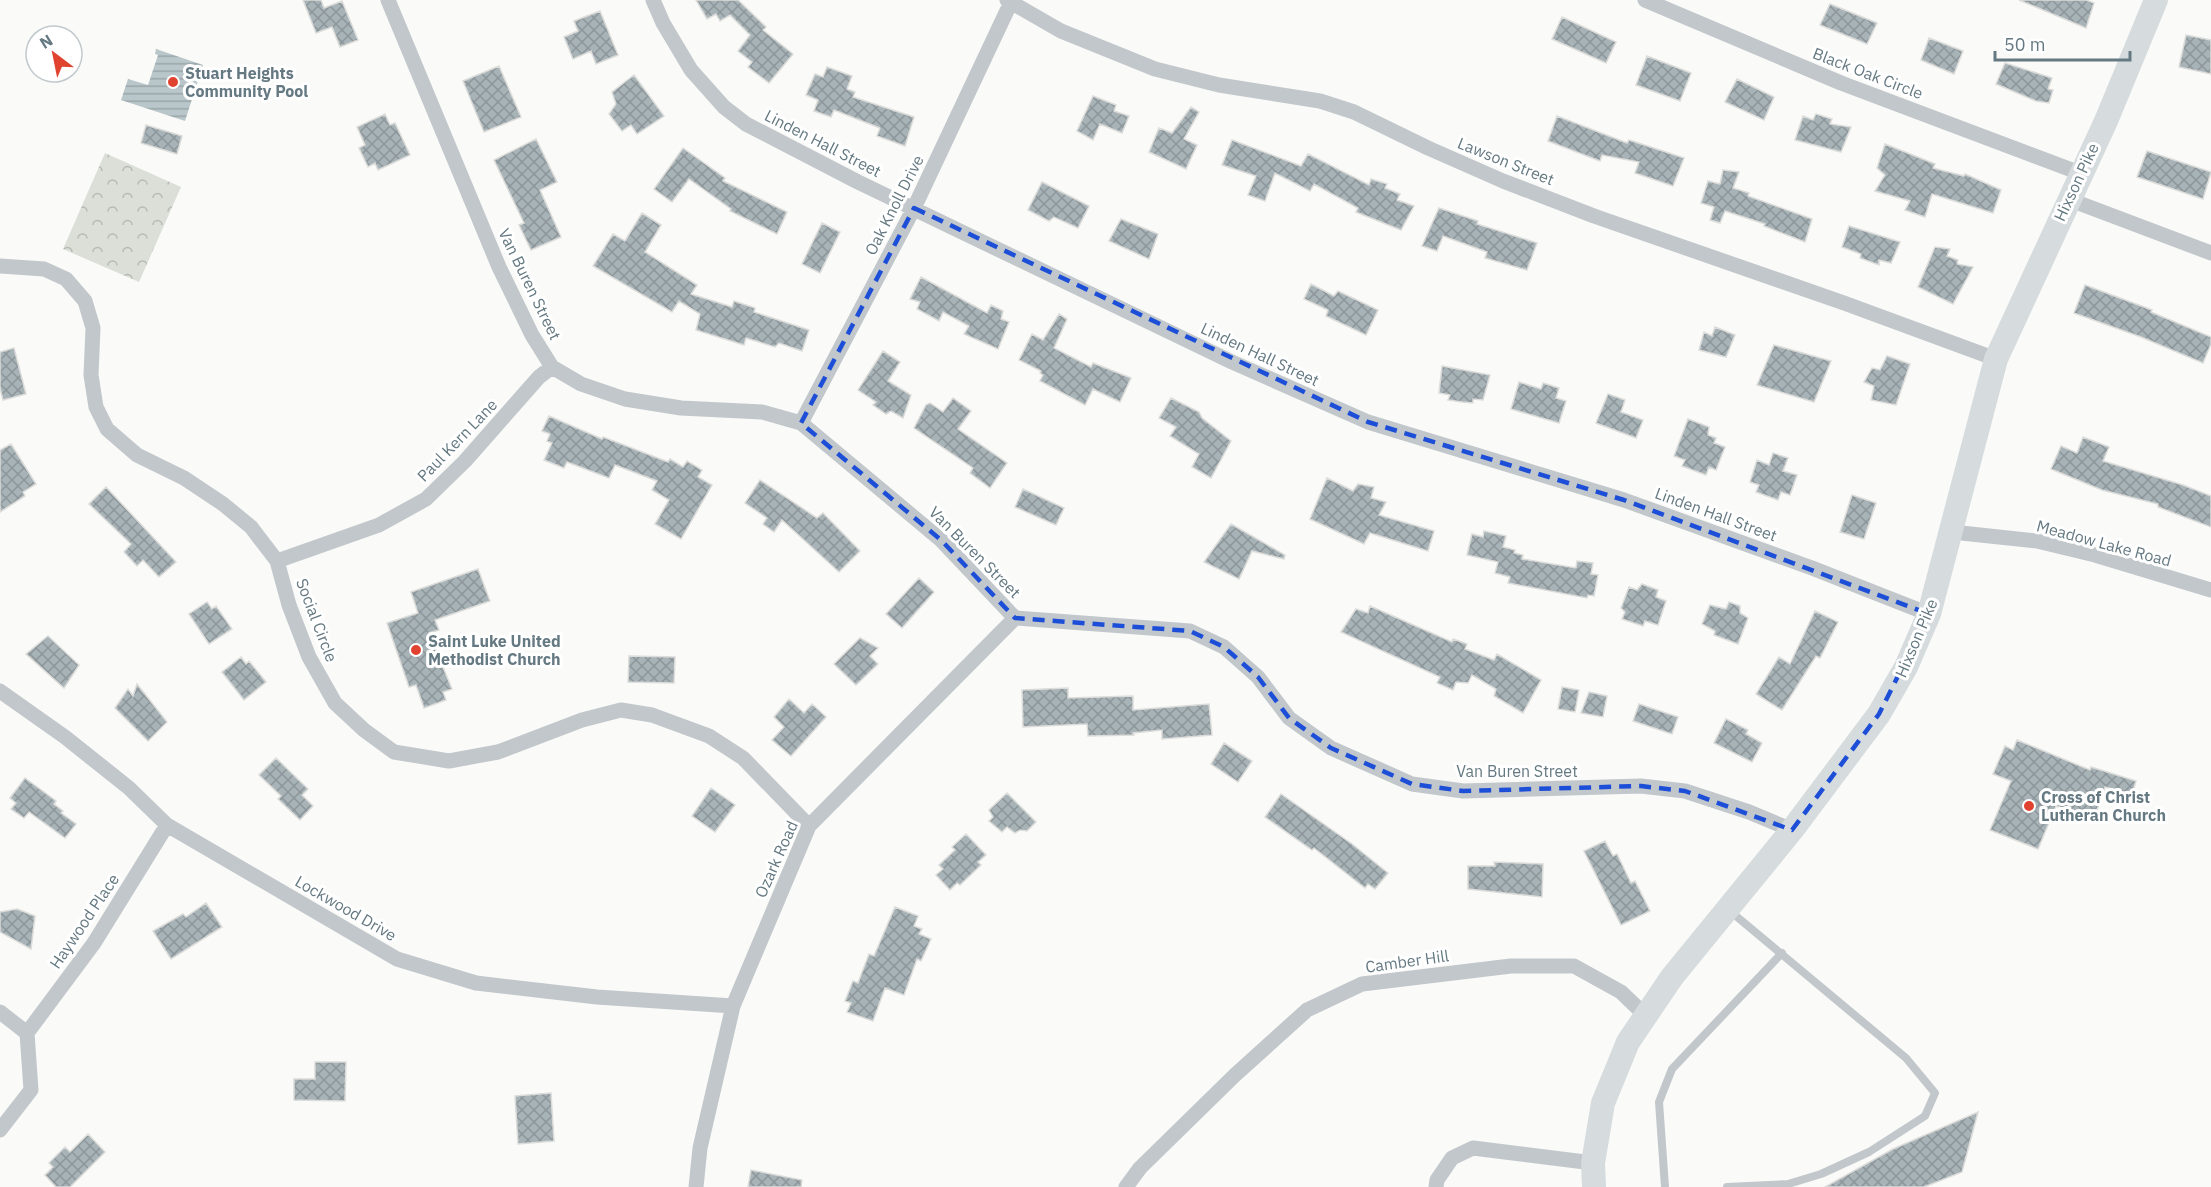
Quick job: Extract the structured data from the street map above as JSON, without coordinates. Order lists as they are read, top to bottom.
{
  "streets": {
    "main road": ["Hixson Pike"],
    "street": [
      "Black Oak Circle",
      "Linden Hall Street",
      "Lawson Street",
      "Oak Knoll Drive",
      "Van Buren Street",
      "Paul Kern Lane",
      "Meadow Lake Road",
      "Social Circle",
      "Ozark Road",
      "Lockwood Drive",
      "Haywood Place",
      "Camber Hill"
    ]
  },
  "crossings": [
    ["Black Oak Circle", "Hixson Pike"],
    ["Linden Hall Street", "Hixson Pike"],
    ["Linden Hall Street", "Oak Knoll Drive"],
    ["Lawson Street", "Hixson Pike"],
    ["Lawson Street", "Oak Knoll Drive"],
    ["Hixson Pike", "Van Buren Street"],
    ["Hixson Pike", "Meadow Lake Road"],
    ["Hixson Pike", "Camber Hill"],
    ["Oak Knoll Drive", "Van Buren Street"],
    ["Van Buren Street", "Paul Kern Lane"],
    ["Van Buren Street", "Ozark Road"],
    ["Paul Kern Lane", "Social Circle"],
    ["Social Circle", "Ozark Road"],
    ["Ozark Road", "Lockwood Drive"],
    ["Lockwood Drive", "Haywood Place"]
  ],
  "places": ["Stuart Heights Community Pool", "Saint Luke United Methodist Church", "Cross of Christ Lutheran Church"],
  "scale_bar": "50 m",
  "north": "top left"
}
